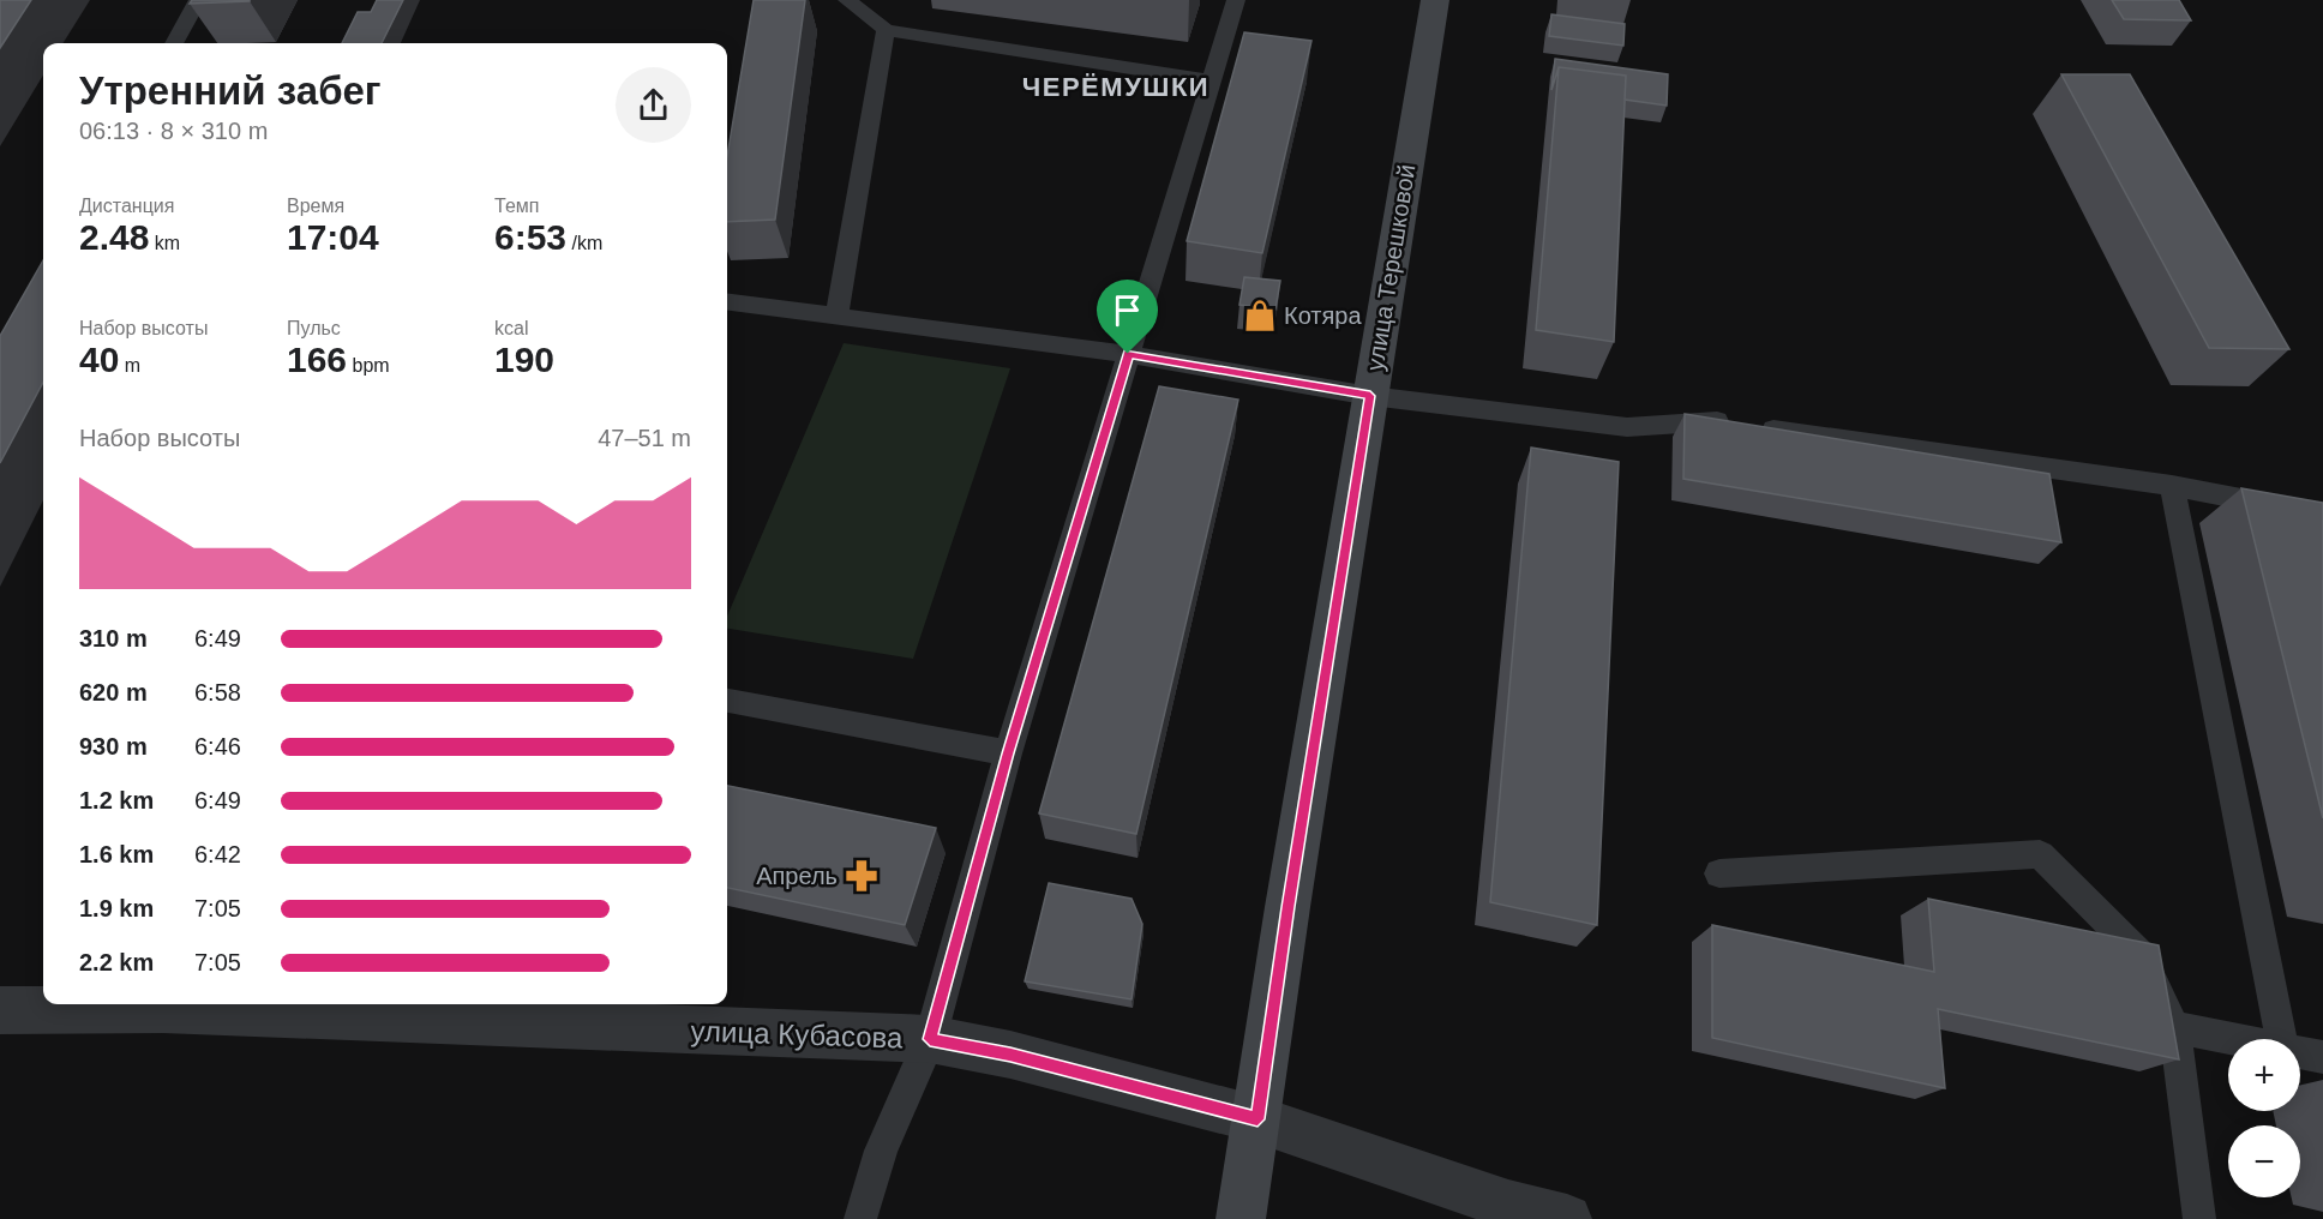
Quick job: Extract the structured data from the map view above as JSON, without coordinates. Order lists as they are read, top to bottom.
{
  "streets": {
    "main road": ["улица Терешковой"],
    "street": ["улица Кубасова"]
  },
  "crossings": [
    ["улица Терешковой", "улица Кубасова"]
  ],
  "districts": ["ЧЕРЁМУШКИ"],
  "places": {
    "shop": ["Котяра"],
    "pharmacy": ["Апрель"]
  },
  "page": {
    "heading": ["Утренний забег", "06:13 · 8 × 310 m"],
    "stats": [
      ["Дистанция", "2.48 km"],
      ["Время", "17:04"],
      ["Темп", "6:53 /km"],
      ["Набор высоты", "40 m"],
      ["Пульс", "166 bpm"],
      ["kcal", "190"]
    ],
    "chart": ["Набор высоты", "47–51 m"],
    "list": [
      {
        "name": "310 m",
        "note": "6:49"
      },
      {
        "name": "620 m",
        "note": "6:58"
      },
      {
        "name": "930 m",
        "note": "6:46"
      },
      {
        "name": "1.2 km",
        "note": "6:49"
      },
      {
        "name": "1.6 km",
        "note": "6:42"
      },
      {
        "name": "1.9 km",
        "note": "7:05"
      },
      {
        "name": "2.2 km",
        "note": "7:05"
      }
    ],
    "map_buttons": ["+", "−"]
  }
}
